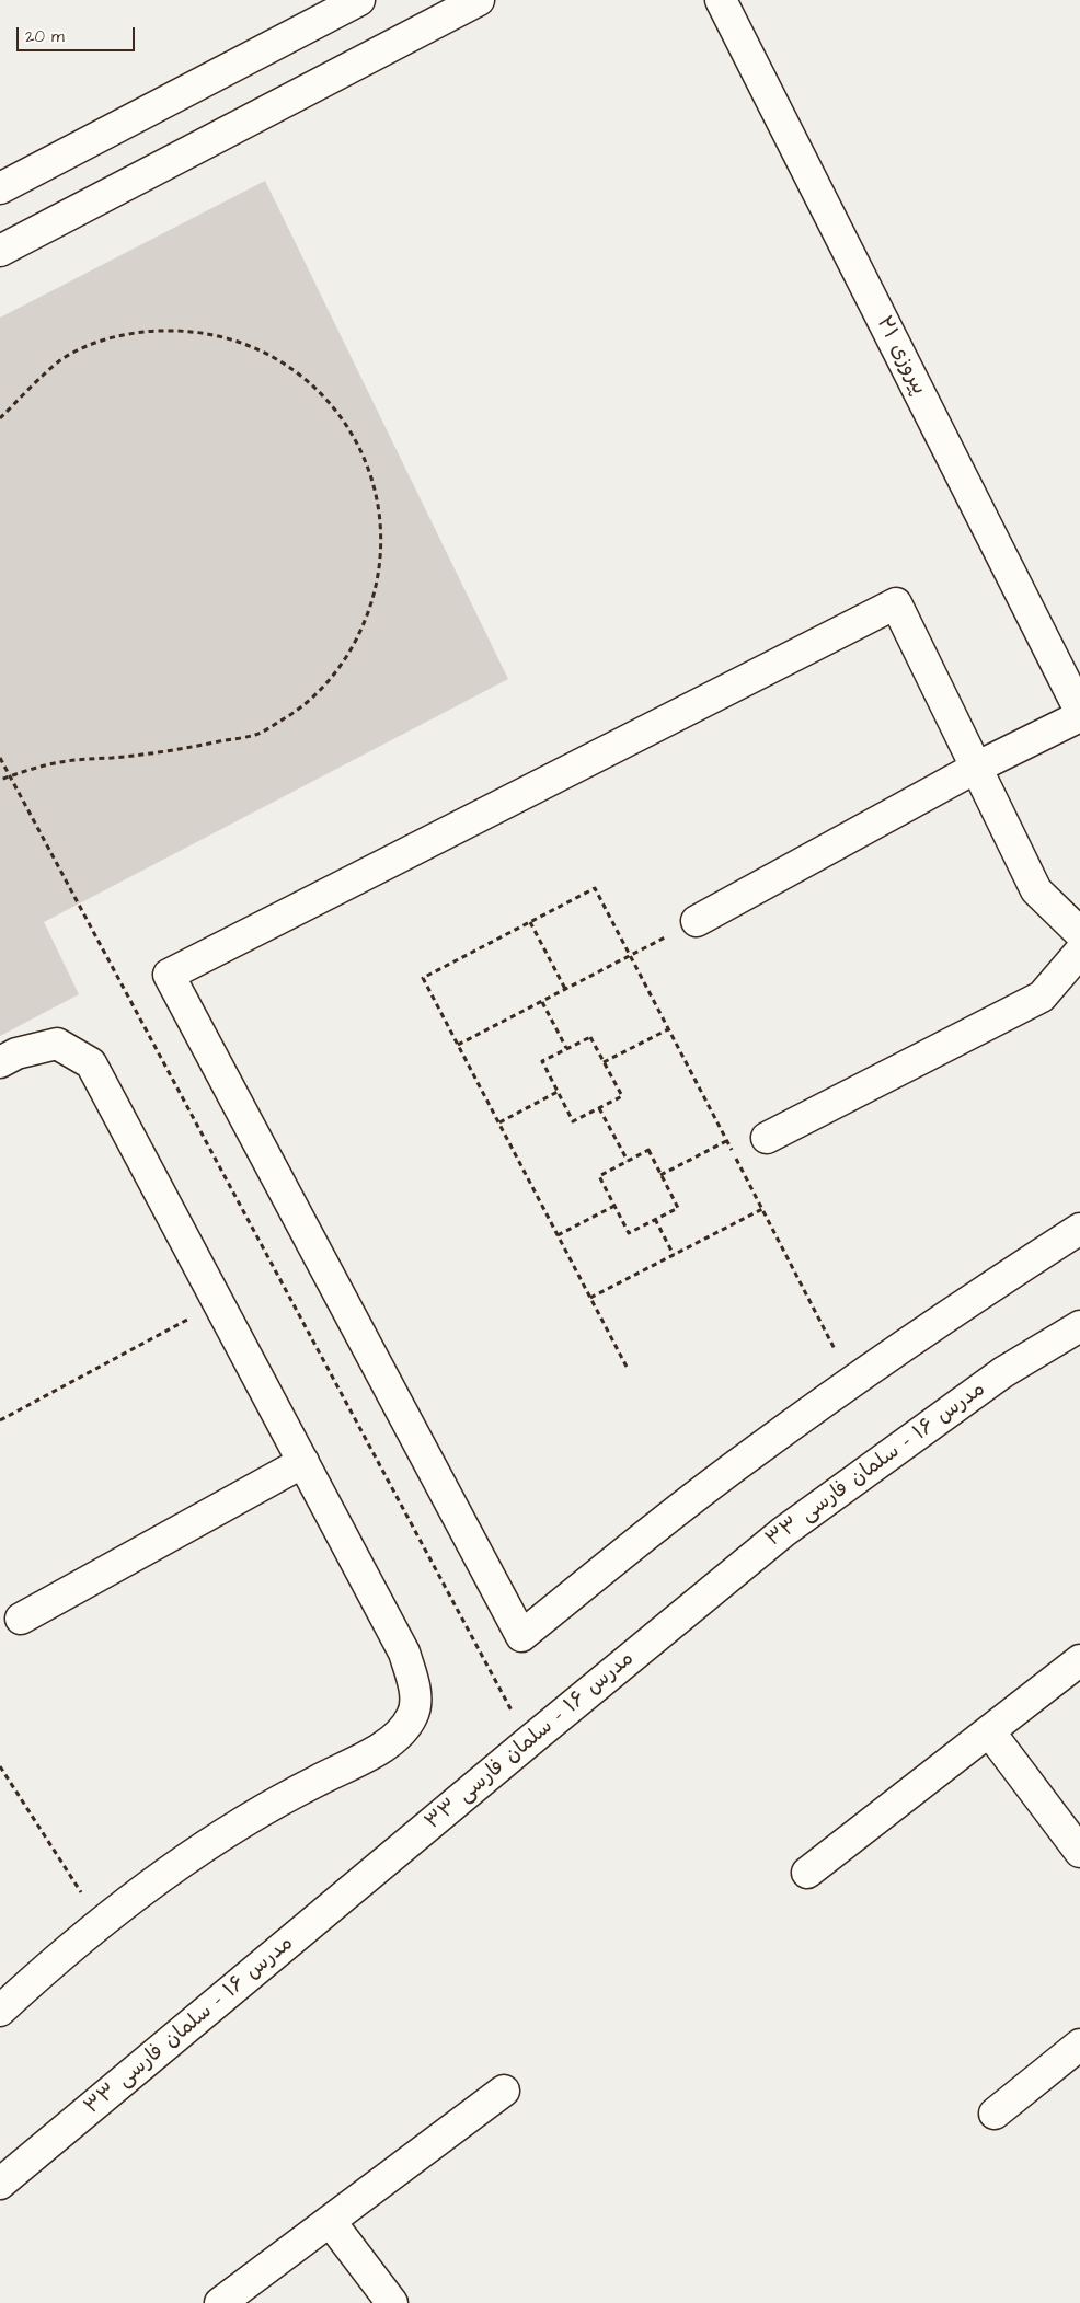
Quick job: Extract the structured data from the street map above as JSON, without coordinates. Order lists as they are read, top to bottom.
{
  "streets": {
    "street": ["پیروزی ۲۱", "مدرس ۱۶ - سلمان فارسی ۳۳"]
  },
  "scale_bar": "20 m"
}
